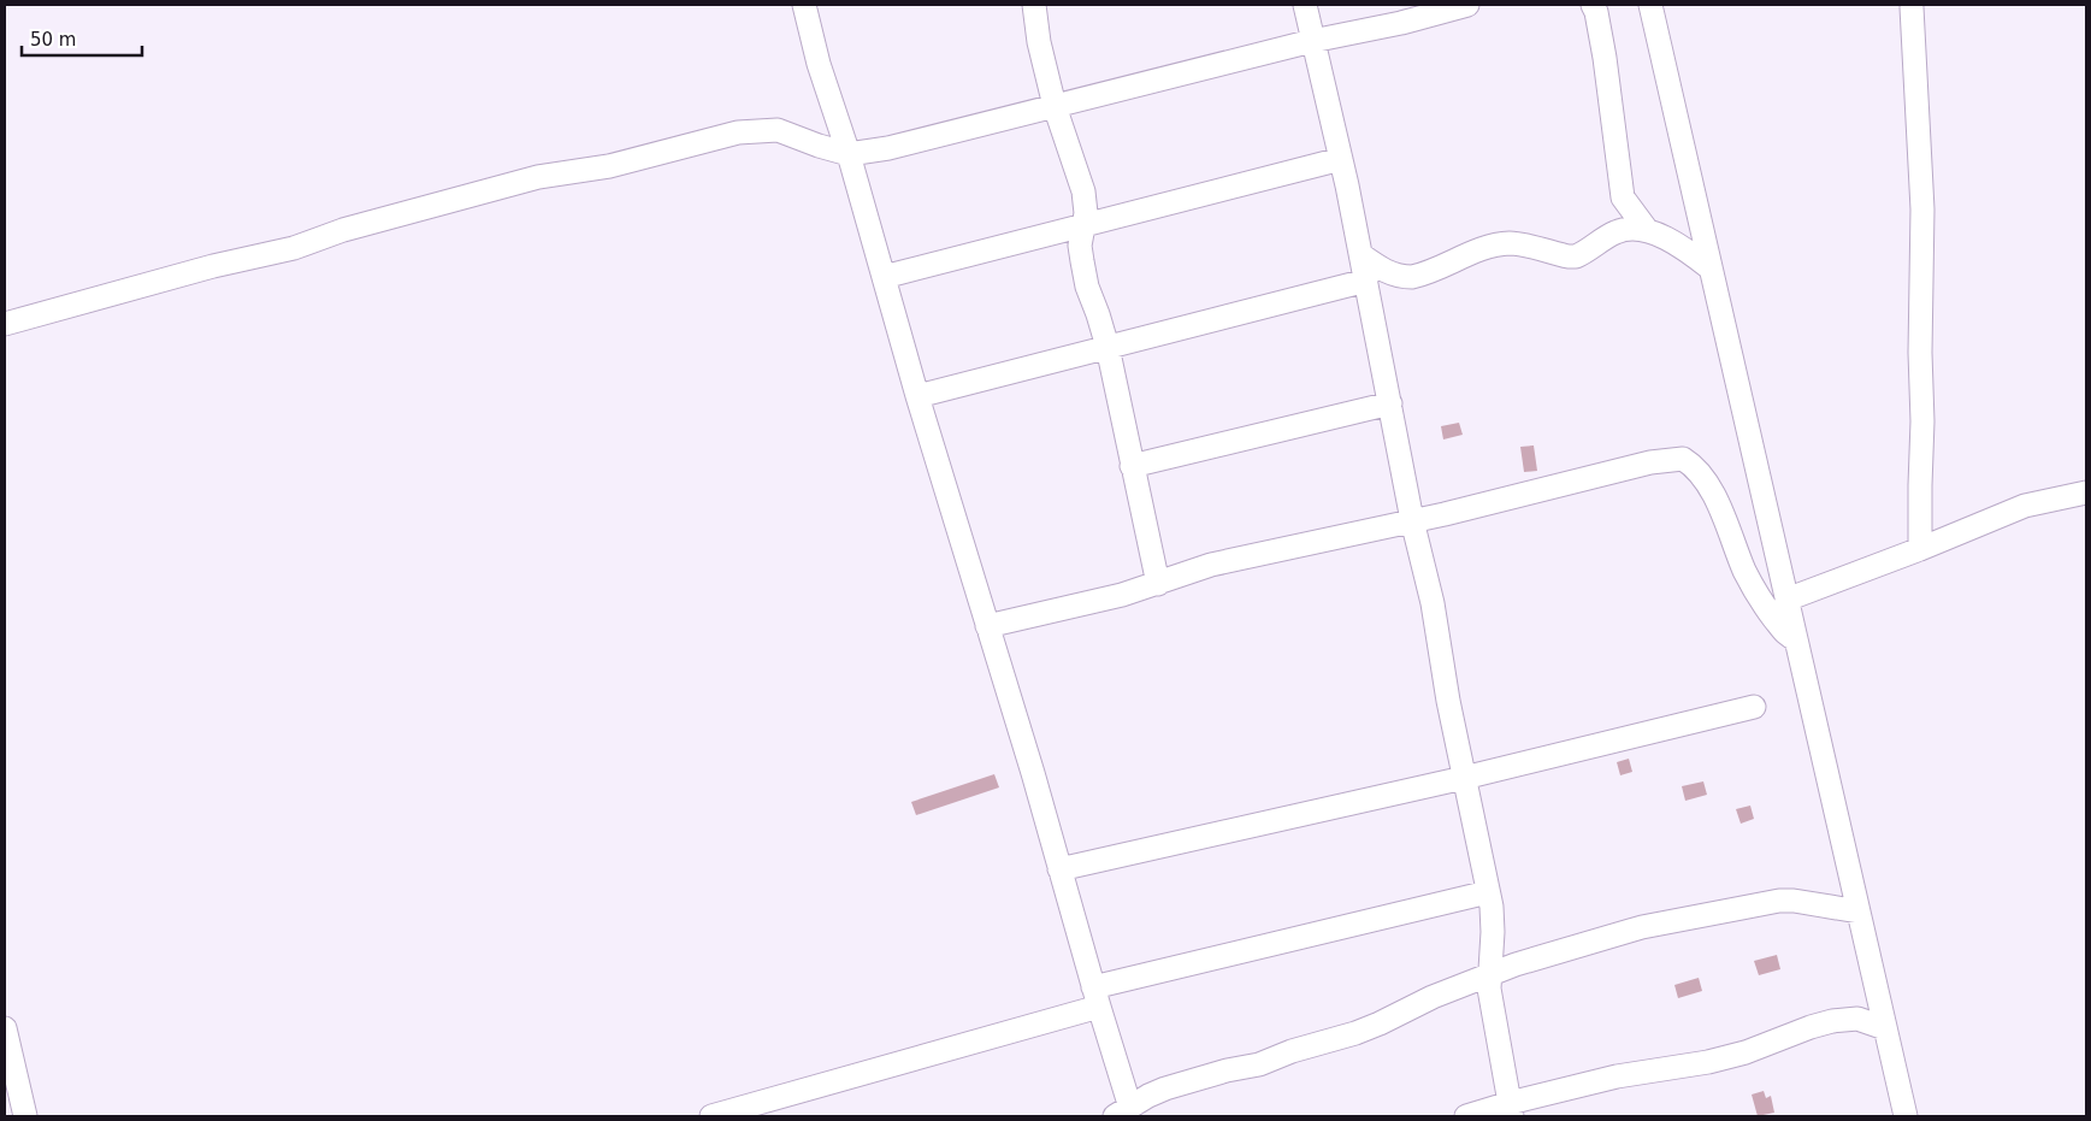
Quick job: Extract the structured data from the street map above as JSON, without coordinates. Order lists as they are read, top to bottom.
{
  "scale_bar": "50 m"
}
